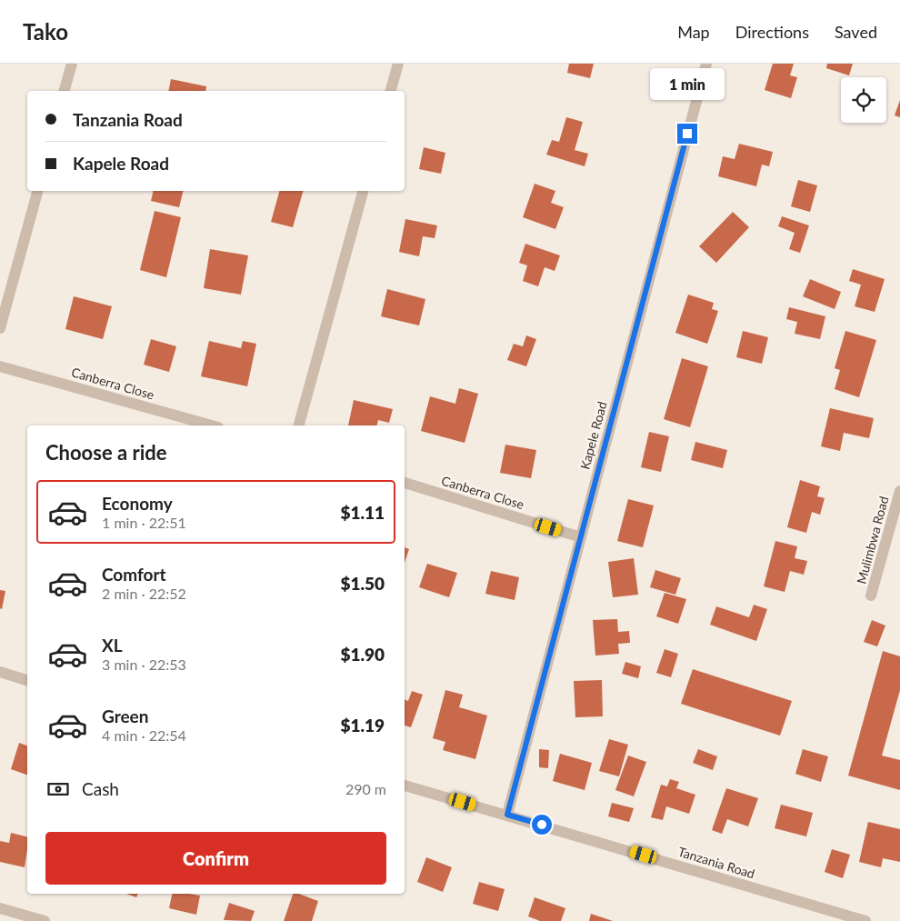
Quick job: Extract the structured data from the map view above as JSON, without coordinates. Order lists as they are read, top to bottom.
{
  "streets": {
    "street": [
      "Canberra Close",
      "Kapele Road",
      "Mulimbwa Road",
      "Tanzania Road"
    ]
  },
  "crossings": [
    ["Canberra Close", "Kapele Road"],
    ["Kapele Road", "Tanzania Road"]
  ],
  "page": {
    "header": "Tako",
    "nav": ["Map", "Directions", "Saved"],
    "bubble": "1 min",
    "banner": ["Tanzania Road", "Kapele Road"],
    "heading": "Choose a ride",
    "list": [
      {
        "name": "Economy",
        "note": "1 min · 22:51",
        "value": "$1.11"
      },
      {
        "name": "Comfort",
        "note": "2 min · 22:52",
        "value": "$1.50"
      },
      {
        "name": "XL",
        "note": "3 min · 22:53",
        "value": "$1.90"
      },
      {
        "name": "Green",
        "note": "4 min · 22:54",
        "value": "$1.19"
      }
    ],
    "pay": ["Cash", "290 m"],
    "buttons": "Confirm"
  }
}
